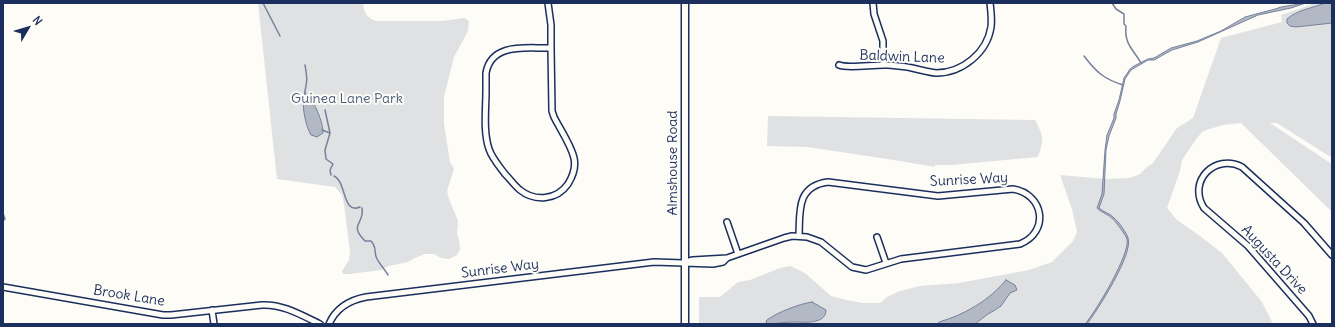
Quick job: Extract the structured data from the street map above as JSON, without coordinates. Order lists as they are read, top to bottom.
{
  "streets": {
    "main road": ["Almshouse Road"],
    "street": [
      "Baldwin Lane",
      "Sunrise Way",
      "Augusta Drive",
      "Brook Lane"
    ]
  },
  "crossings": [
    ["Almshouse Road", "Sunrise Way"]
  ],
  "parks": ["Guinea Lane Park"],
  "north": "top right"
}
